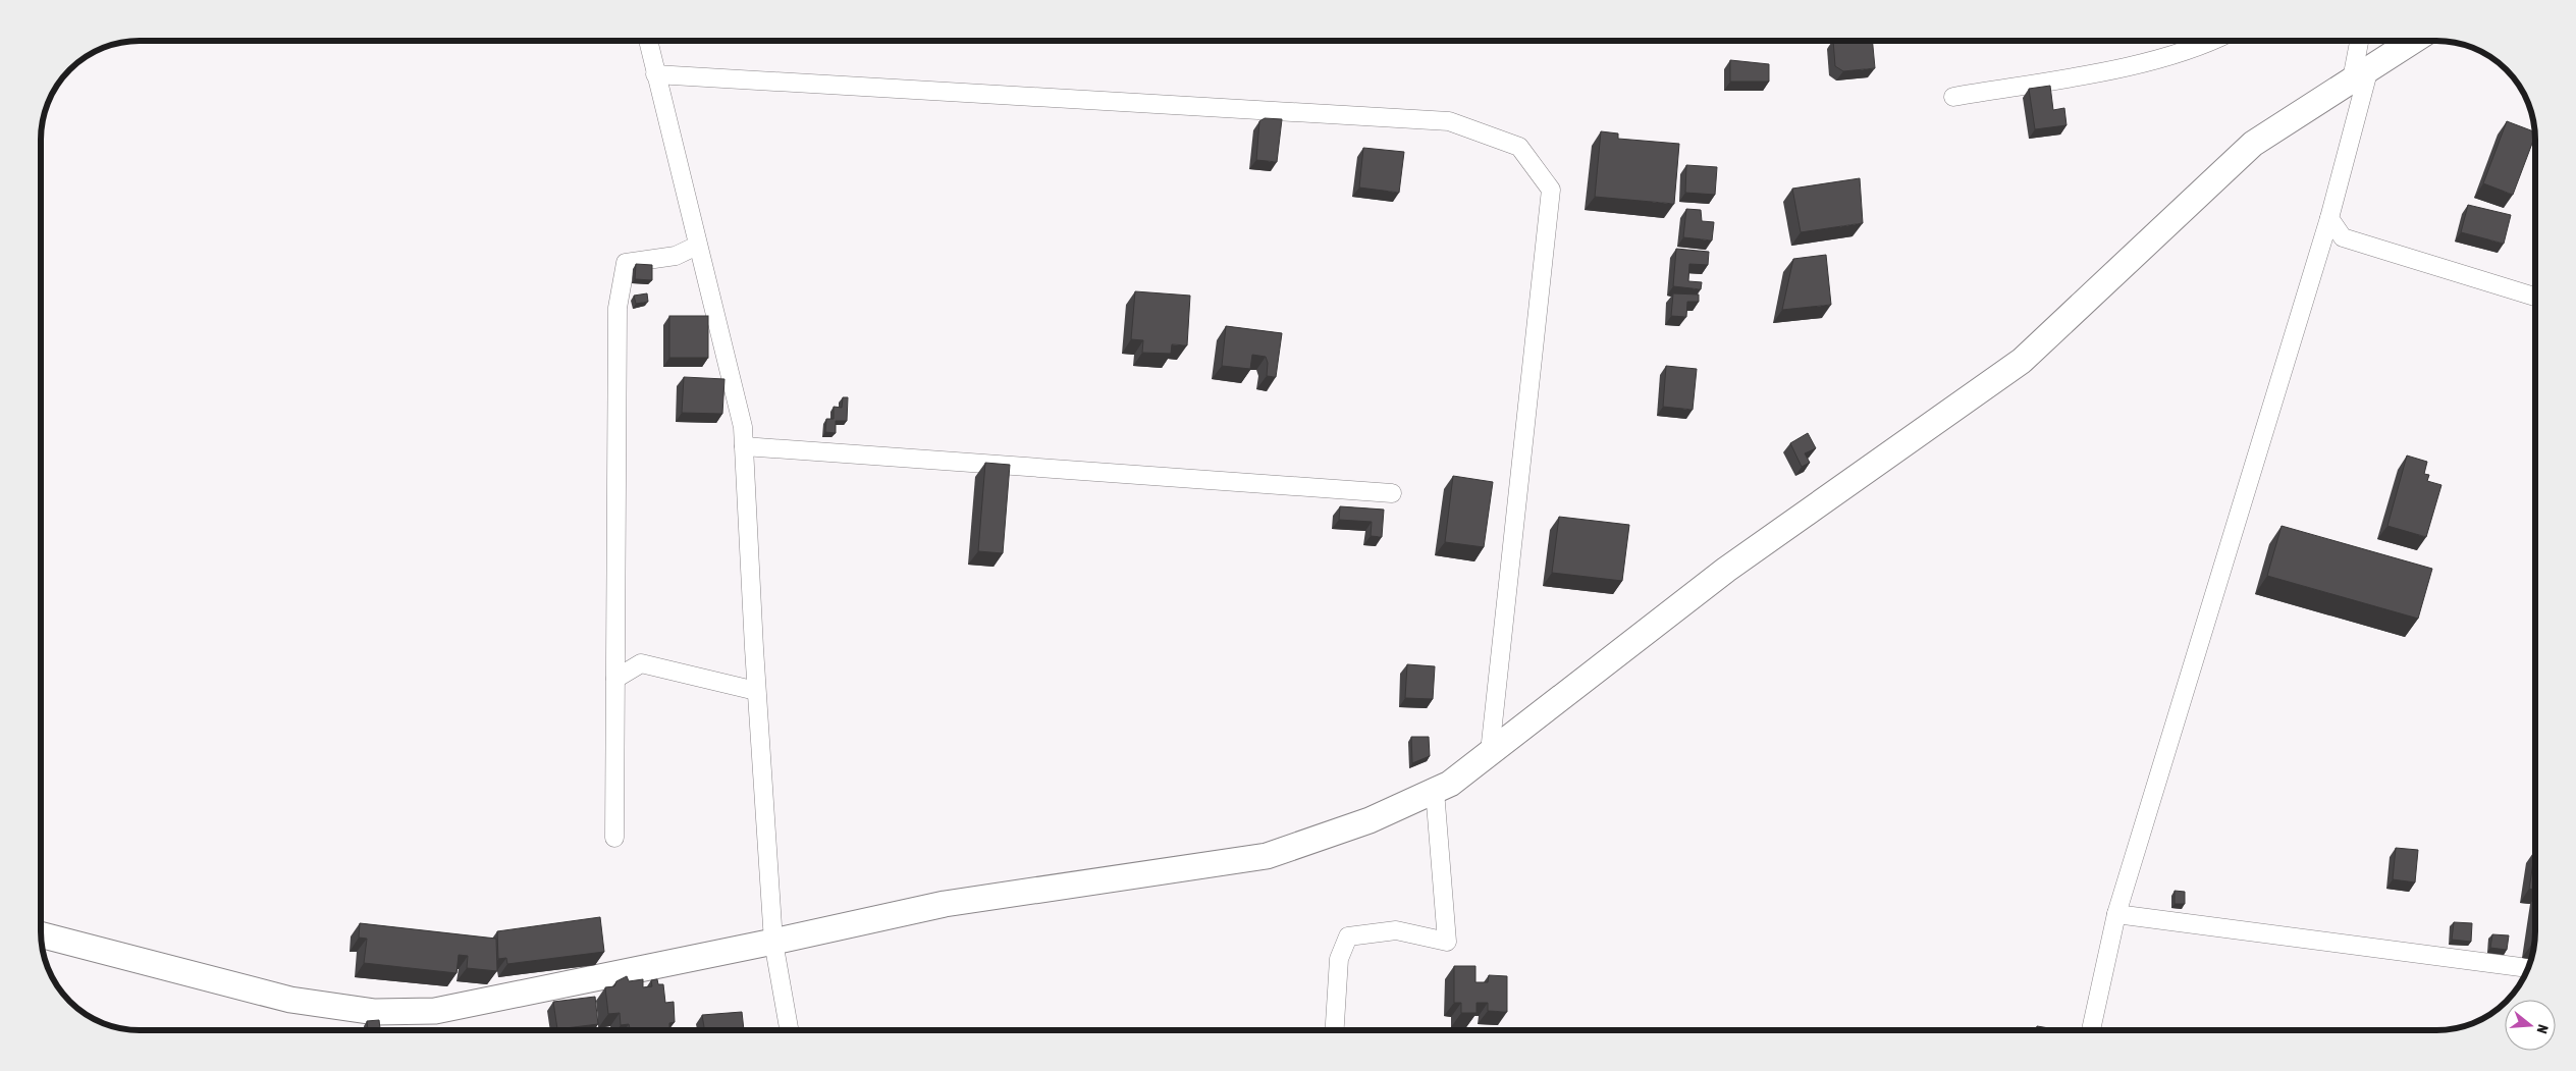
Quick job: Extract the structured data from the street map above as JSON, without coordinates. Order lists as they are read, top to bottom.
{
  "north": "right"
}
